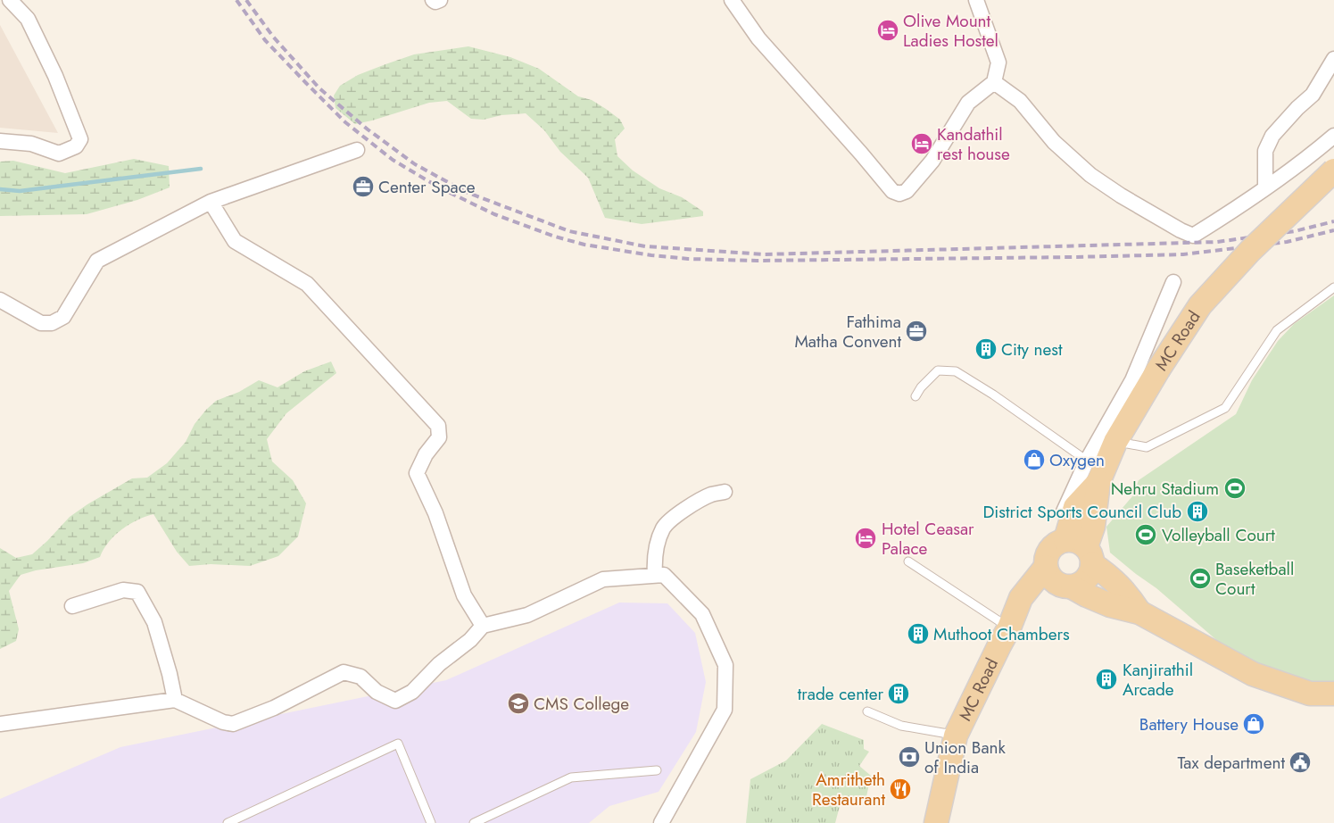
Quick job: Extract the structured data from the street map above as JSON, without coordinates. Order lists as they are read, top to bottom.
{
  "streets": {
    "main road": ["MC Road"]
  },
  "places": {
    "hotel": ["Olive Mount Ladies Hostel", "Kandathil rest house", "Hotel Ceasar Palace"],
    "office": ["Center Space", "Fathima Matha Convent"],
    "building": [
      "City nest",
      "District Sports Council Club",
      "Muthoot Chambers",
      "Kanjirathil Arcade",
      "trade center"
    ],
    "shop": ["Oxygen", "Battery House"],
    "sports": ["Nehru Stadium", "Volleyball Court", "Baseketball Court"],
    "school or university": ["CMS College"],
    "bank": ["Union Bank of India"],
    "public building": ["Tax department"],
    "restaurant": ["Amritheth Restaurant"]
  }
}
